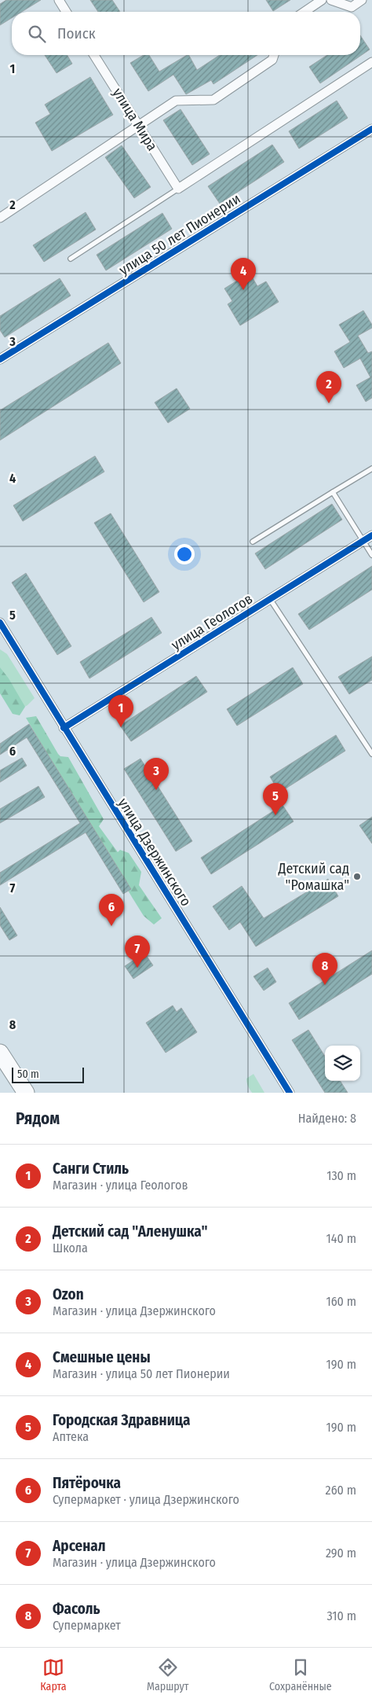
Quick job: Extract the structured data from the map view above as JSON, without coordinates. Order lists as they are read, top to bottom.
{
  "streets": {
    "street": [
      "улица Мира",
      "улица 50 лет Пионерии",
      "улица Геологов",
      "улица Дзержинского"
    ]
  },
  "crossings": [
    ["улица Геологов", "улица Дзержинского"]
  ],
  "places": ["Детский сад \"Ромашка\""],
  "scale_bar": "50 m",
  "page": {
    "search": "Поиск",
    "pins": [
      "4",
      "2",
      "1",
      "3",
      "5",
      "6",
      "7",
      "8"
    ],
    "scale": "50 m",
    "heading": ["Рядом", "Найдено: 8"],
    "list": [
      {
        "mark": "1",
        "name": "Санги Стиль",
        "note": "Магазин · улица Геологов",
        "value": "130 m"
      },
      {
        "mark": "2",
        "name": "Детский сад \"Аленушка\"",
        "note": "Школа",
        "value": "140 m"
      },
      {
        "mark": "3",
        "name": "Ozon",
        "note": "Магазин · улица Дзержинского",
        "value": "160 m"
      },
      {
        "mark": "4",
        "name": "Смешные цены",
        "note": "Магазин · улица 50 лет Пионерии",
        "value": "190 m"
      },
      {
        "mark": "5",
        "name": "Городская Здравница",
        "note": "Аптека",
        "value": "190 m"
      },
      {
        "mark": "6",
        "name": "Пятёрочка",
        "note": "Супермаркет · улица Дзержинского",
        "value": "260 m"
      },
      {
        "mark": "7",
        "name": "Арсенал",
        "note": "Магазин · улица Дзержинского",
        "value": "290 m"
      },
      {
        "mark": "8",
        "name": "Фасоль",
        "note": "Супермаркет",
        "value": "310 m"
      }
    ],
    "nav": ["Карта", "Маршрут", "Сохранённые"]
  },
  "grid": {
    "rows": [
      "1",
      "2",
      "3",
      "4",
      "5",
      "6",
      "7",
      "8"
    ]
  }
}
